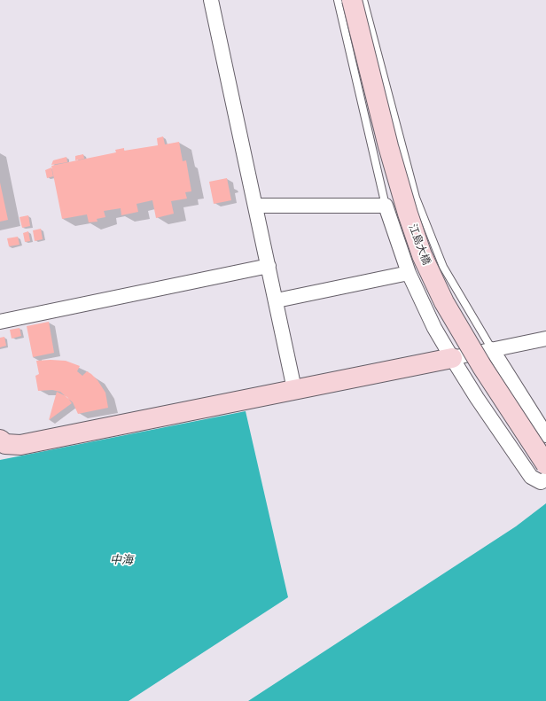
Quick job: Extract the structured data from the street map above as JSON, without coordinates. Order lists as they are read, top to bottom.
{
  "streets": {
    "street": ["江島大橋"]
  },
  "water": ["中海"]
}
